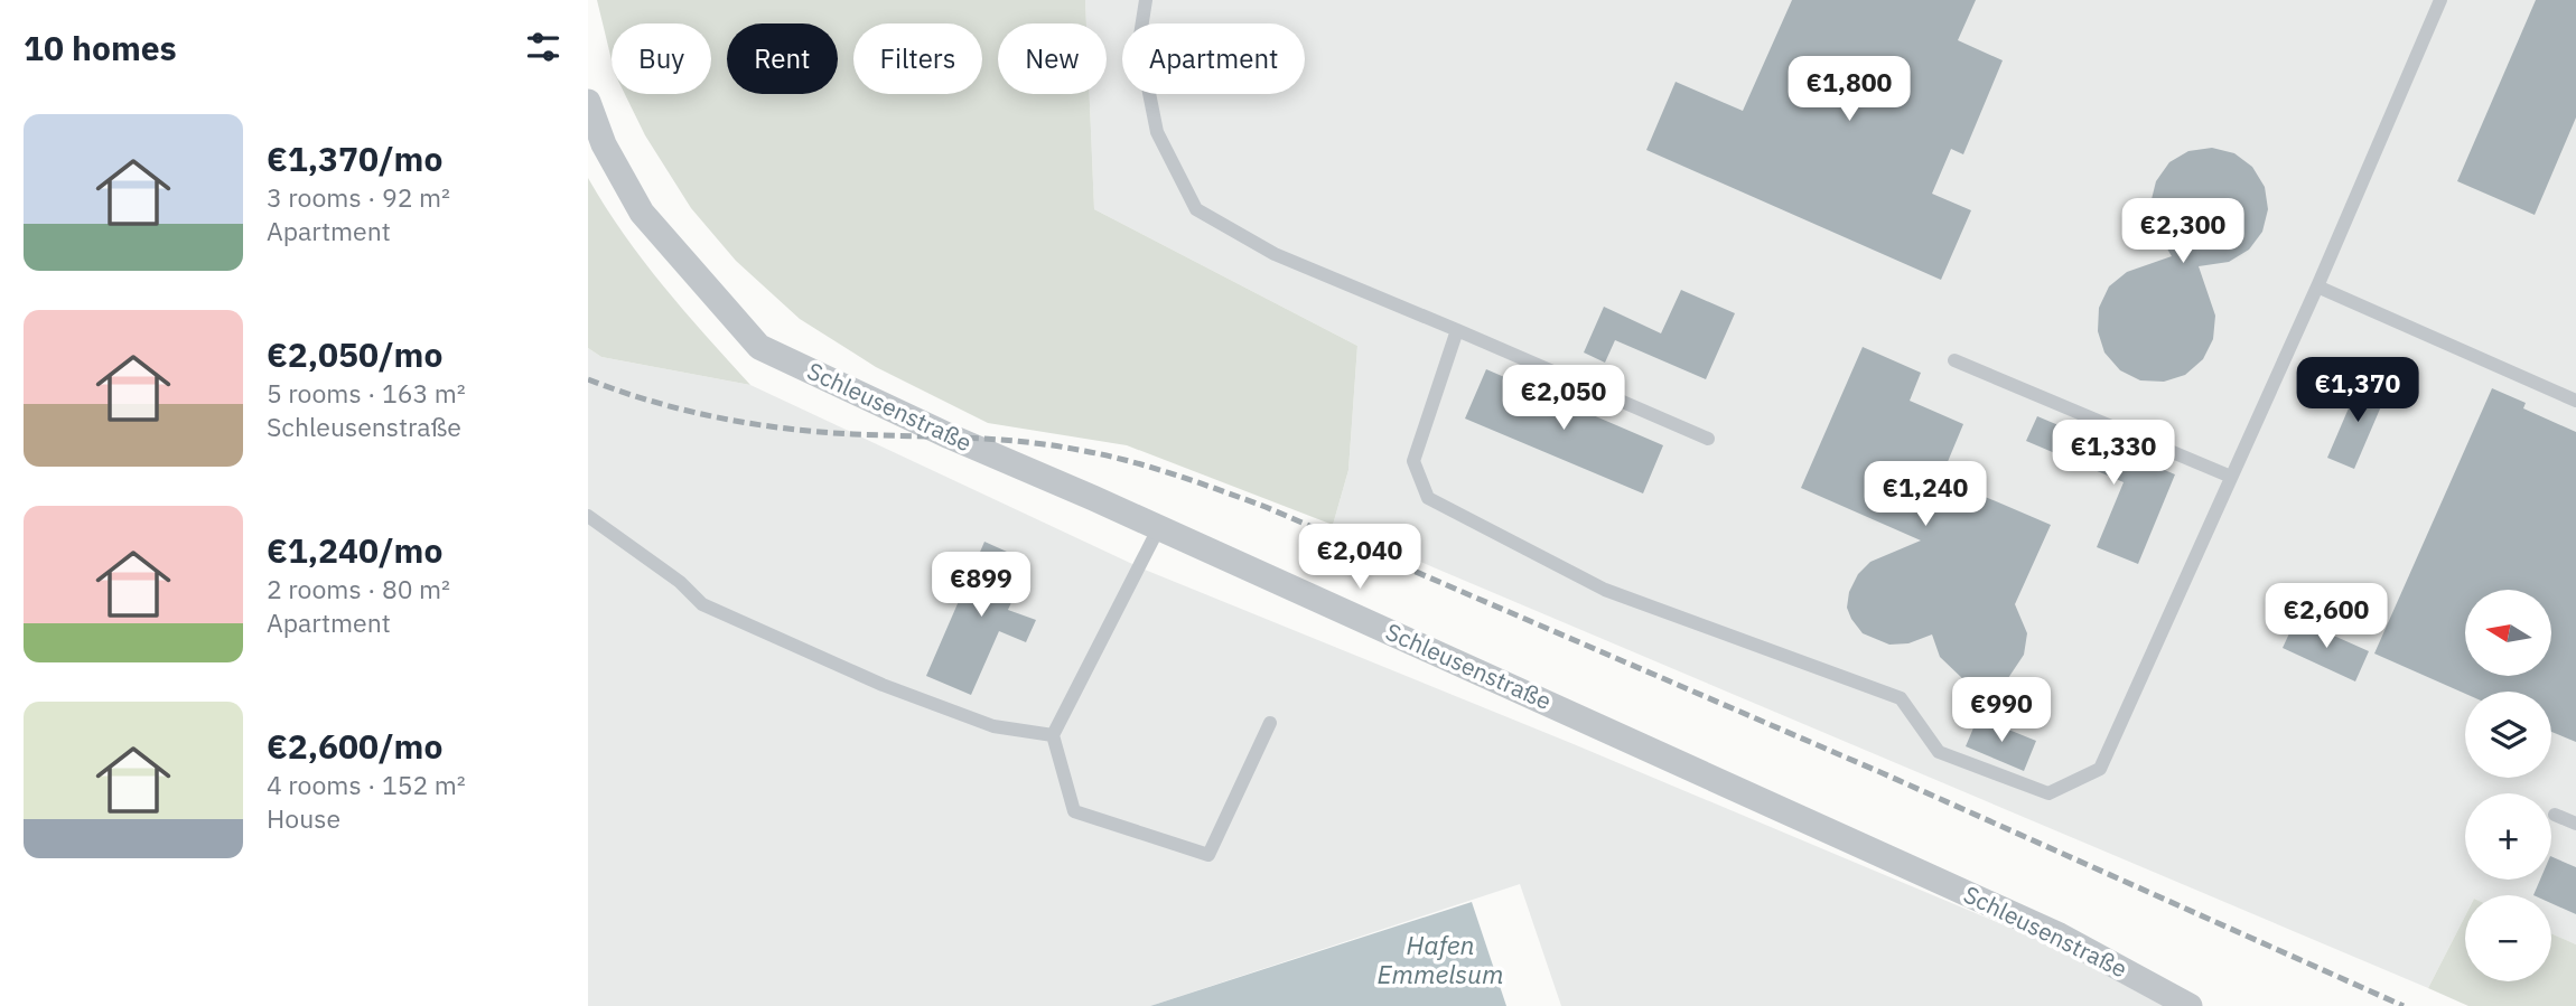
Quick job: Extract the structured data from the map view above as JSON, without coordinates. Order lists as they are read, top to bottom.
{
  "streets": {
    "street": ["Schleusenstraße"]
  },
  "water": ["Hafen Emmelsum"],
  "north": "left",
  "page": {
    "heading": "10 homes",
    "chip": [
      "Buy",
      "Rent",
      "Filters",
      "New",
      "Apartment"
    ],
    "price": [
      "€1,800",
      "€2,300",
      "€1,370",
      "€2,050",
      "€1,330",
      "€1,240",
      "€2,040",
      "€899",
      "€2,600",
      "€990"
    ],
    "list": [
      {
        "name": "€1,370/mo",
        "note": "3 rooms · 92 m² · Apartment"
      },
      {
        "name": "€2,050/mo",
        "note": "5 rooms · 163 m² · Schleusenstraße"
      },
      {
        "name": "€1,240/mo",
        "note": "2 rooms · 80 m² · Apartment"
      },
      {
        "name": "€2,600/mo",
        "note": "4 rooms · 152 m² · House"
      }
    ],
    "map_buttons": ["+", "−"]
  }
}
